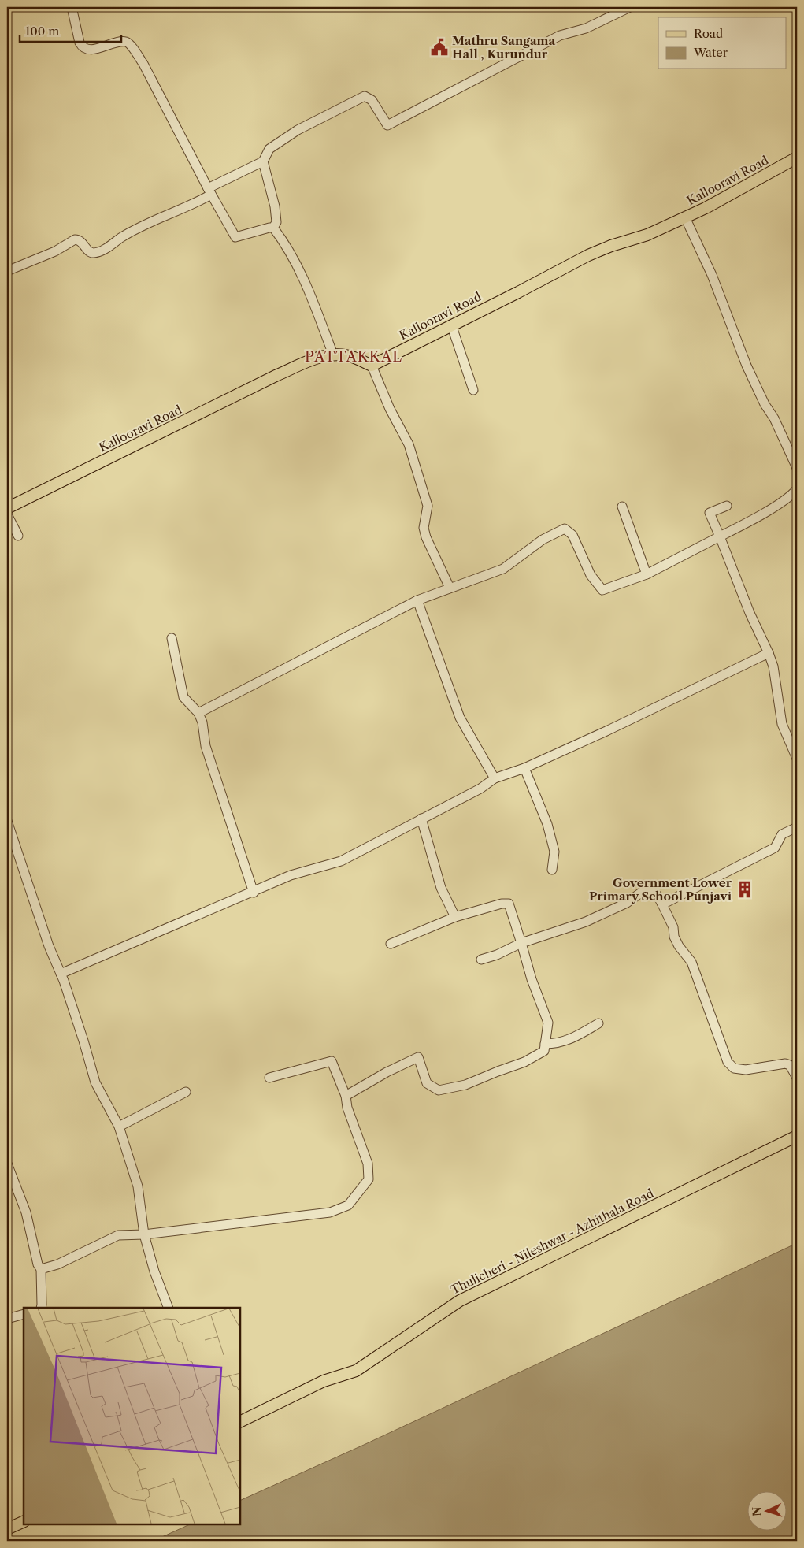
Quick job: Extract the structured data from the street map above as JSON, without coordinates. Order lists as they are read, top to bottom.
{
  "streets": {
    "main road": ["Kallooravi Road", "Thulicheri - Nileshwar - Azhithala Road"]
  },
  "districts": ["PATTAKKAL"],
  "places": {
    "public building": ["Mathru Sangama Hall , Kurundur"],
    "building": ["Government Lower Primary School Punjavi"]
  },
  "legend": ["Road", "Water"],
  "scale_bar": "100 m",
  "north": "left"
}
